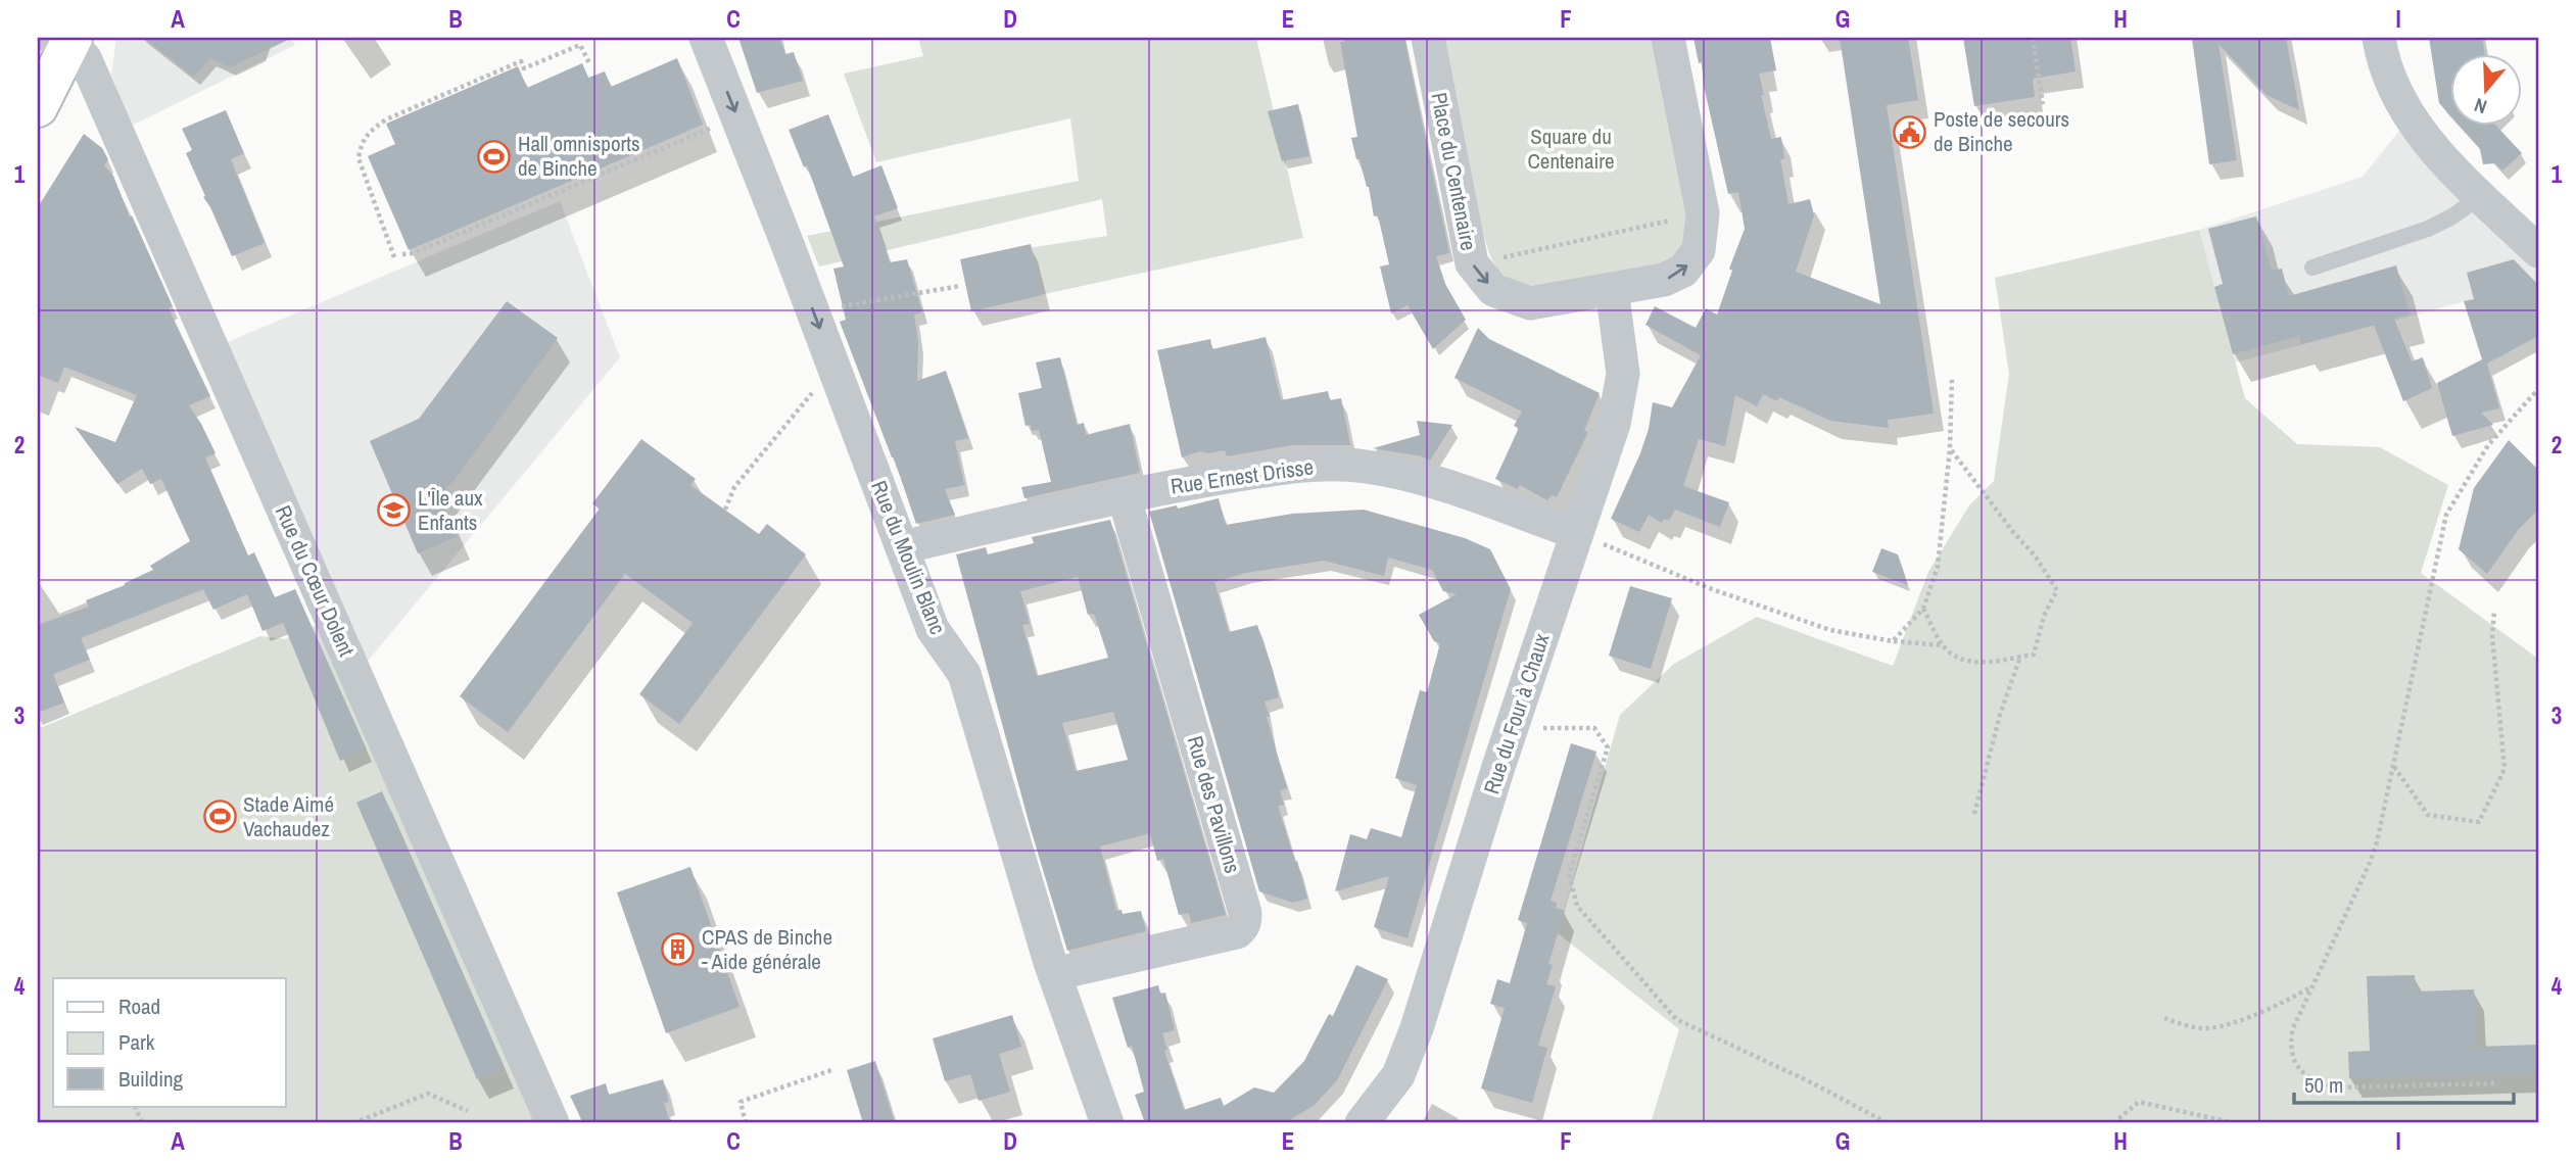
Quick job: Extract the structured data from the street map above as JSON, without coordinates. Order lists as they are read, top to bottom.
{
  "streets": {
    "street": [
      "Place du Centenaire",
      "Rue Ernest Drisse",
      "Rue du Moulin Blanc",
      "Rue du Cœur Dolent",
      "Rue du Four à Chaux",
      "Rue des Pavillons"
    ]
  },
  "crossings": [
    ["Place du Centenaire", "Rue du Four à Chaux"],
    ["Rue Ernest Drisse", "Rue du Moulin Blanc"],
    ["Rue Ernest Drisse", "Rue du Four à Chaux"],
    ["Rue Ernest Drisse", "Rue des Pavillons"],
    ["Rue du Moulin Blanc", "Rue des Pavillons"]
  ],
  "parks": ["Square du Centenaire"],
  "places": {
    "public building": ["Poste de secours de Binche"],
    "sports": ["Hall omnisports de Binche", "Stade Aimé Vachaudez"],
    "school or university": ["L'Île aux Enfants"],
    "building": ["CPAS de Binche - Aide générale"]
  },
  "legend": ["Road", "Park", "Building"],
  "scale_bar": "50 m",
  "north": "bottom",
  "grid": {
    "columns": [
      "A",
      "B",
      "C",
      "D",
      "E",
      "F",
      "G",
      "H",
      "I"
    ],
    "rows": [
      "1",
      "2",
      "3",
      "4"
    ]
  }
}
